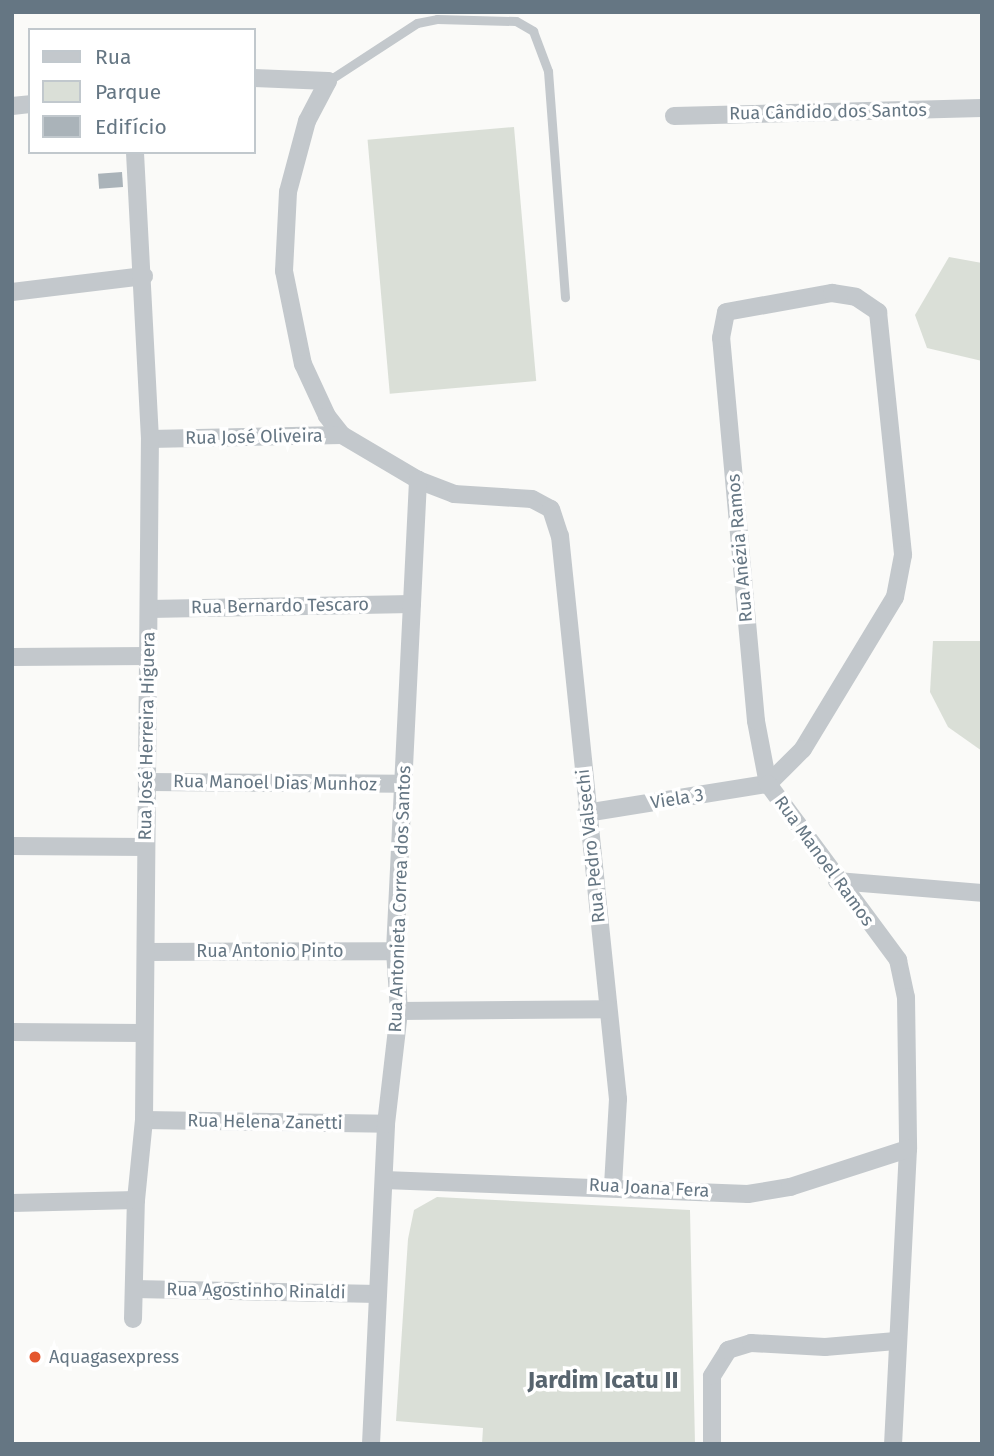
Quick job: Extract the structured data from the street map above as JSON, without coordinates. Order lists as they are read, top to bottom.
{
  "streets": {
    "street": [
      "Rua Cândido dos Santos",
      "Rua José Oliveira",
      "Rua Anézia Ramos",
      "Rua Bernardo Tescaro",
      "Rua José Herreira Higuera",
      "Rua Manoel Dias Munhoz",
      "Viela 3",
      "Rua Pedro Valsechi",
      "Rua Manoel Ramos",
      "Rua Antonieta Correa dos Santos",
      "Rua Antonio Pinto",
      "Rua Helena Zanetti",
      "Rua Joana Fera",
      "Rua Agostinho Rinaldi"
    ]
  },
  "crossings": [
    ["Rua José Oliveira", "Rua José Herreira Higuera"],
    ["Rua José Oliveira", "Rua Pedro Valsechi"],
    ["Rua José Oliveira", "Rua Antonieta Correa dos Santos"],
    ["Rua Anézia Ramos", "Viela 3"],
    ["Rua Anézia Ramos", "Rua Manoel Ramos"],
    ["Rua Bernardo Tescaro", "Rua José Herreira Higuera"],
    ["Rua Bernardo Tescaro", "Rua Antonieta Correa dos Santos"],
    ["Rua José Herreira Higuera", "Rua Manoel Dias Munhoz"],
    ["Rua José Herreira Higuera", "Rua Antonio Pinto"],
    ["Rua José Herreira Higuera", "Rua Helena Zanetti"],
    ["Rua José Herreira Higuera", "Rua Agostinho Rinaldi"],
    ["Rua Manoel Dias Munhoz", "Rua Antonieta Correa dos Santos"],
    ["Viela 3", "Rua Pedro Valsechi"],
    ["Viela 3", "Rua Manoel Ramos"],
    ["Rua Pedro Valsechi", "Rua Joana Fera"],
    ["Rua Manoel Ramos", "Rua Joana Fera"],
    ["Rua Antonieta Correa dos Santos", "Rua Antonio Pinto"],
    ["Rua Antonieta Correa dos Santos", "Rua Helena Zanetti"],
    ["Rua Antonieta Correa dos Santos", "Rua Joana Fera"],
    ["Rua Antonieta Correa dos Santos", "Rua Agostinho Rinaldi"]
  ],
  "districts": ["Jardim Icatu II"],
  "places": ["Aquagasexpress"],
  "legend": ["Rua", "Parque", "Edifício"]
}
